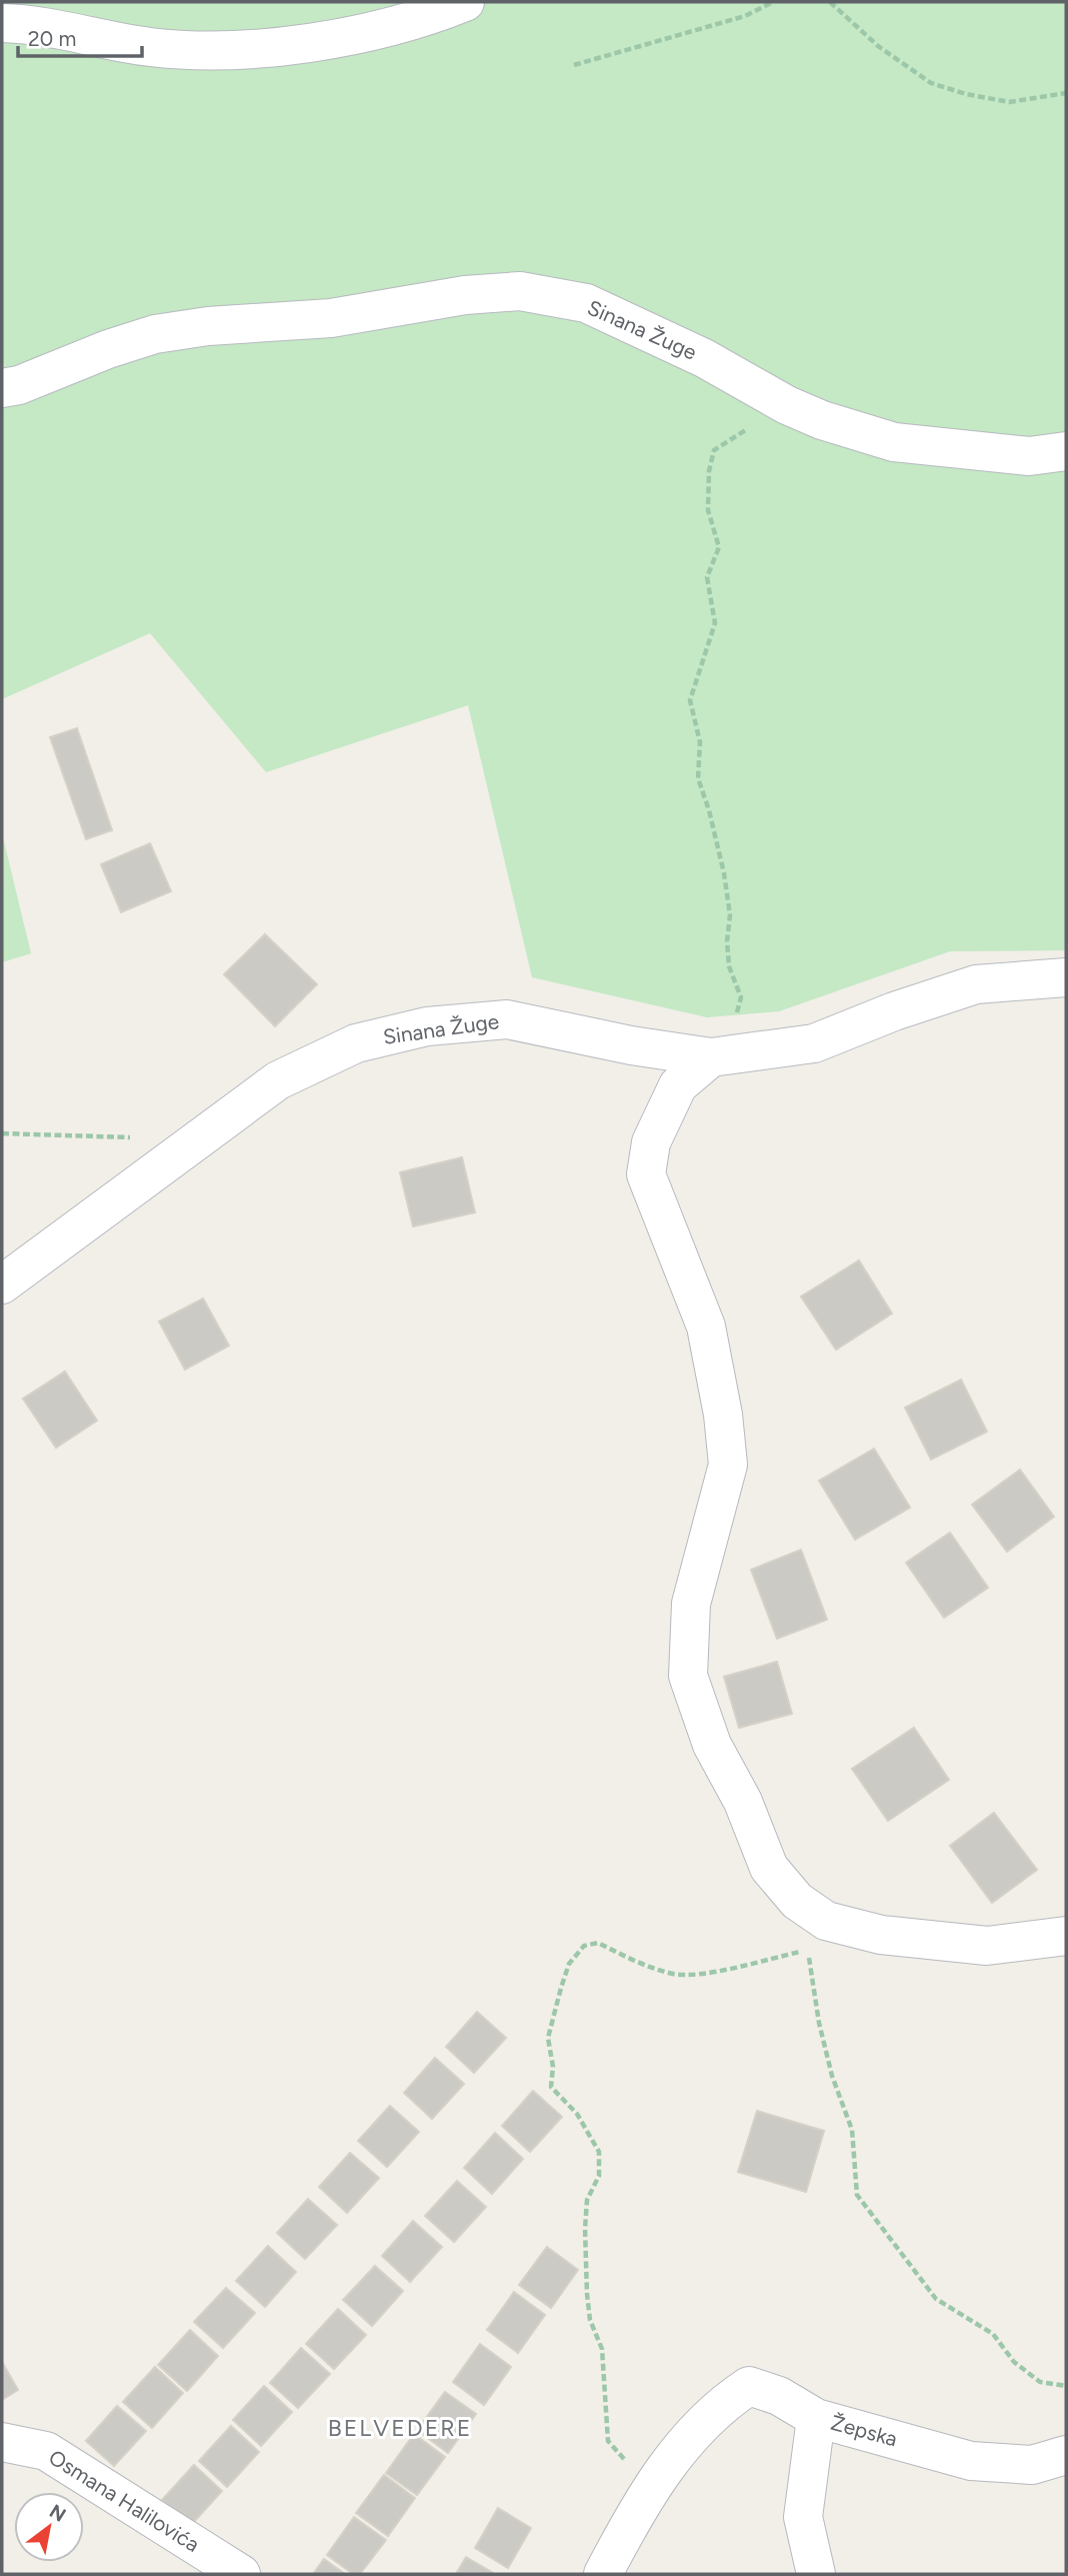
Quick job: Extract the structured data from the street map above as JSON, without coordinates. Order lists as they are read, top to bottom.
{
  "streets": {
    "main road": ["Sinana Žuge", "Žepska", "Osmana Halilovića"]
  },
  "districts": ["BELVEDERE"],
  "scale_bar": "20 m",
  "north": "top right"
}
